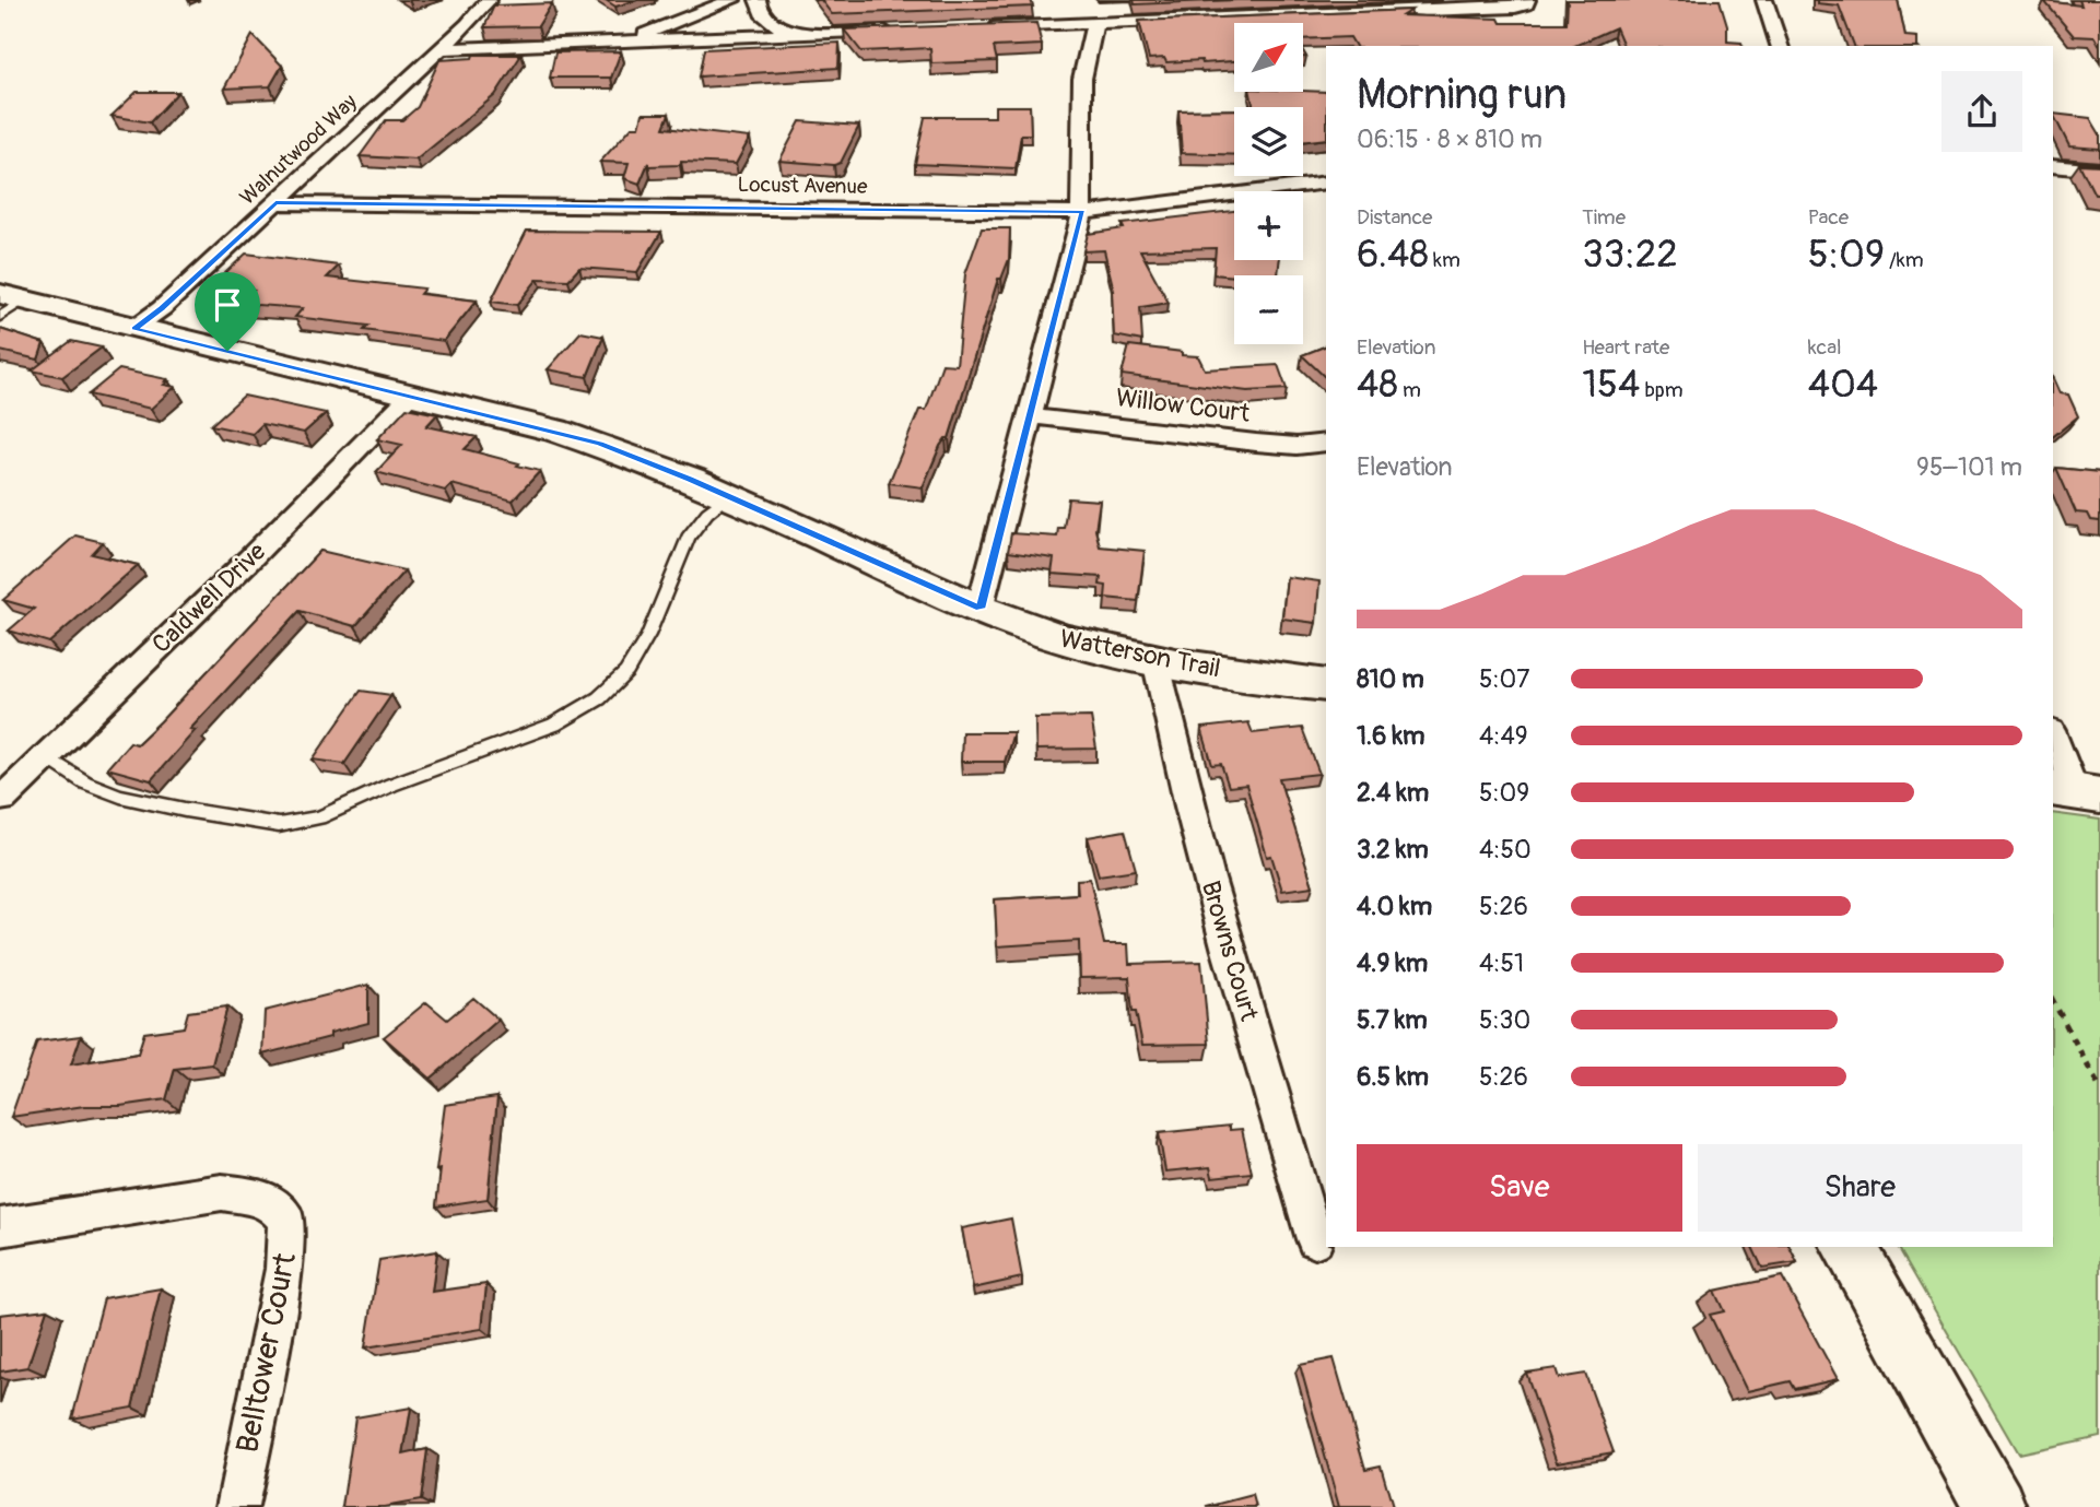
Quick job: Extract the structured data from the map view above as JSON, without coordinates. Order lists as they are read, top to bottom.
{
  "streets": {
    "main road": ["Watterson Trail"],
    "street": [
      "Walnutwood Way",
      "Locust Avenue",
      "Willow Court",
      "Caldwell Drive",
      "Browns Court",
      "Belltower Court"
    ]
  },
  "crossings": [
    ["Walnutwood Way", "Locust Avenue"],
    ["Walnutwood Way", "Watterson Trail"],
    ["Caldwell Drive", "Watterson Trail"],
    ["Watterson Trail", "Browns Court"]
  ],
  "north": "top right",
  "page": {
    "map_buttons": ["+", "−"],
    "heading": ["Morning run", "06:15 · 8 × 810 m"],
    "stats": [
      ["Distance", "6.48 km"],
      ["Time", "33:22"],
      ["Pace", "5:09 /km"],
      ["Elevation", "48 m"],
      ["Heart rate", "154 bpm"],
      ["kcal", "404"]
    ],
    "chart": ["Elevation", "95–101 m"],
    "list": [
      {
        "name": "810 m",
        "note": "5:07"
      },
      {
        "name": "1.6 km",
        "note": "4:49"
      },
      {
        "name": "2.4 km",
        "note": "5:09"
      },
      {
        "name": "3.2 km",
        "note": "4:50"
      },
      {
        "name": "4.0 km",
        "note": "5:26"
      },
      {
        "name": "4.9 km",
        "note": "4:51"
      },
      {
        "name": "5.7 km",
        "note": "5:30"
      },
      {
        "name": "6.5 km",
        "note": "5:26"
      }
    ],
    "buttons": ["Save", "Share"]
  }
}
